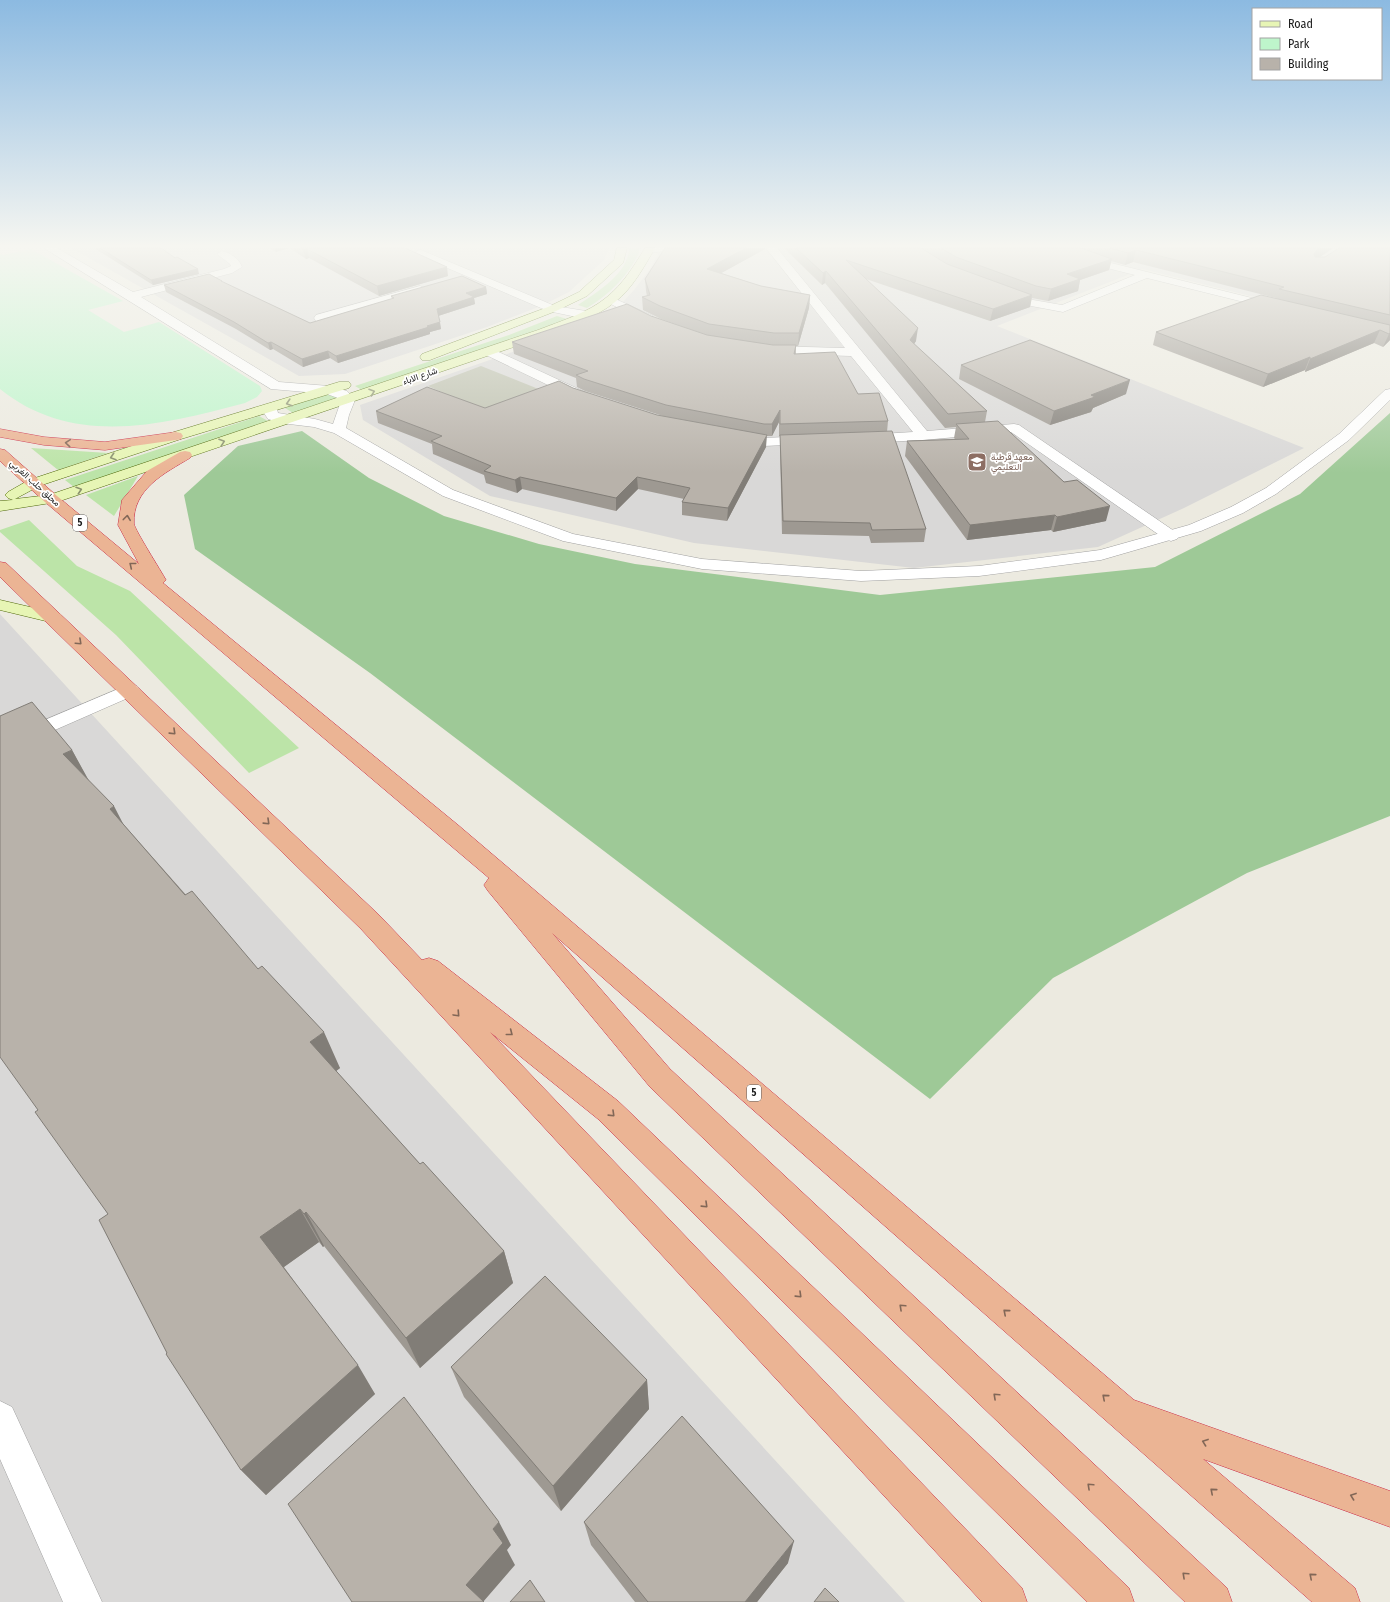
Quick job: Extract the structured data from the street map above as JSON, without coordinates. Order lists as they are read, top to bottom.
{
  "streets": {
    "highway": ["محلق حلب الغربي", "5"],
    "main road": ["شارع الاباء"]
  },
  "crossings": [
    ["شارع الاباء", "محلق حلب الغربي"],
    ["محلق حلب الغربي", "5"]
  ],
  "places": {
    "school or university": ["معهد قرطبة التعليمي"]
  },
  "legend": ["Road", "Park", "Building"]
}
